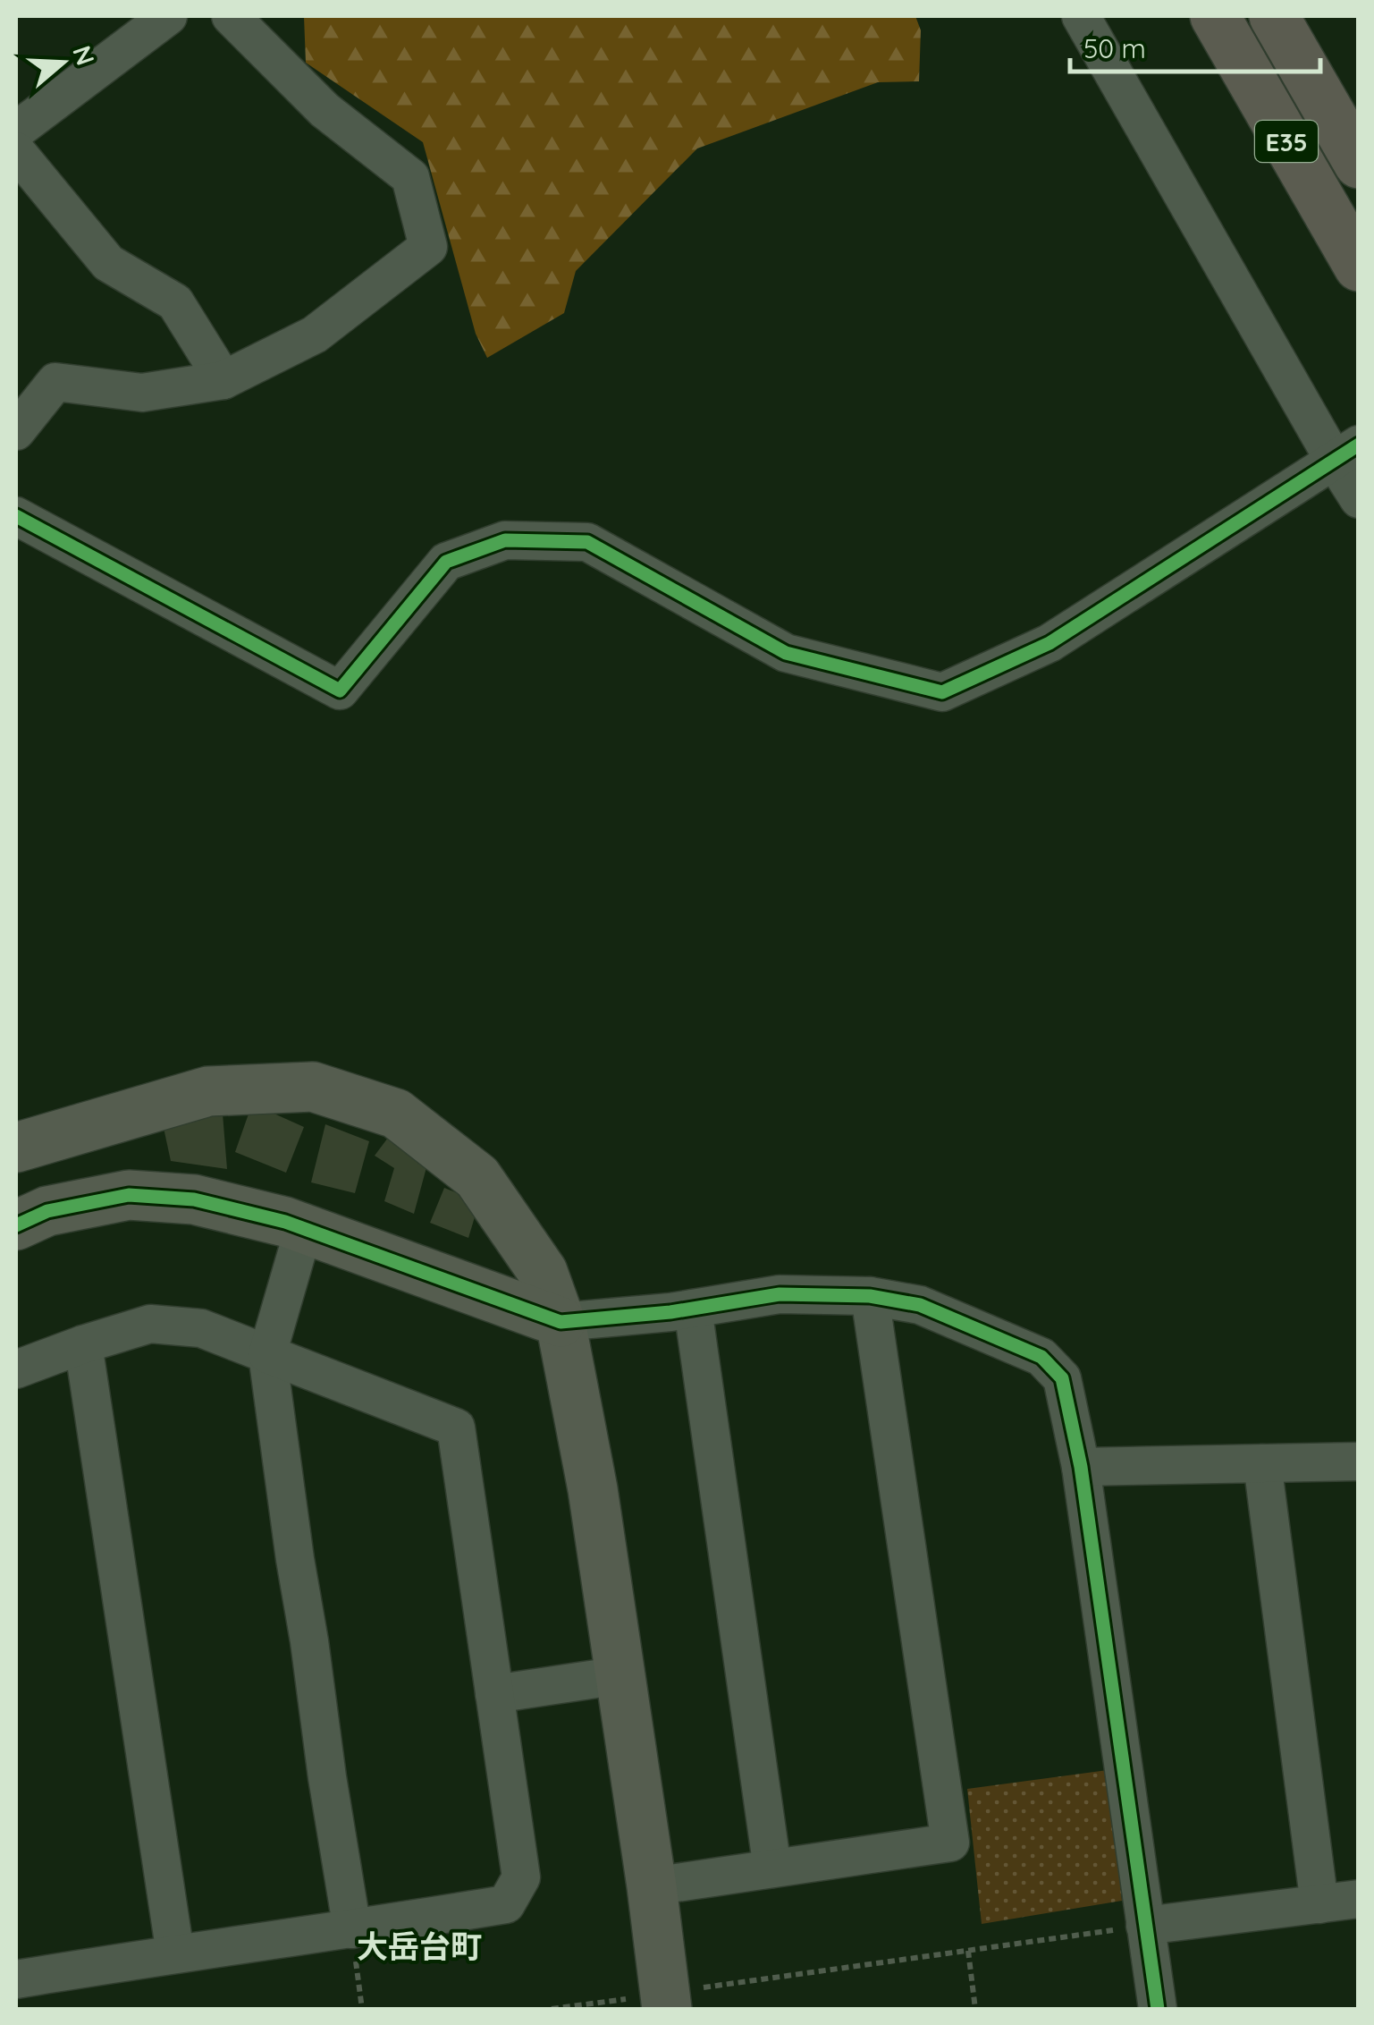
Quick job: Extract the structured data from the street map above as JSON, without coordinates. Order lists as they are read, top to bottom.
{
  "streets": {
    "highway": ["E35"]
  },
  "districts": ["大岳台町"],
  "scale_bar": "50 m",
  "north": "right"
}
